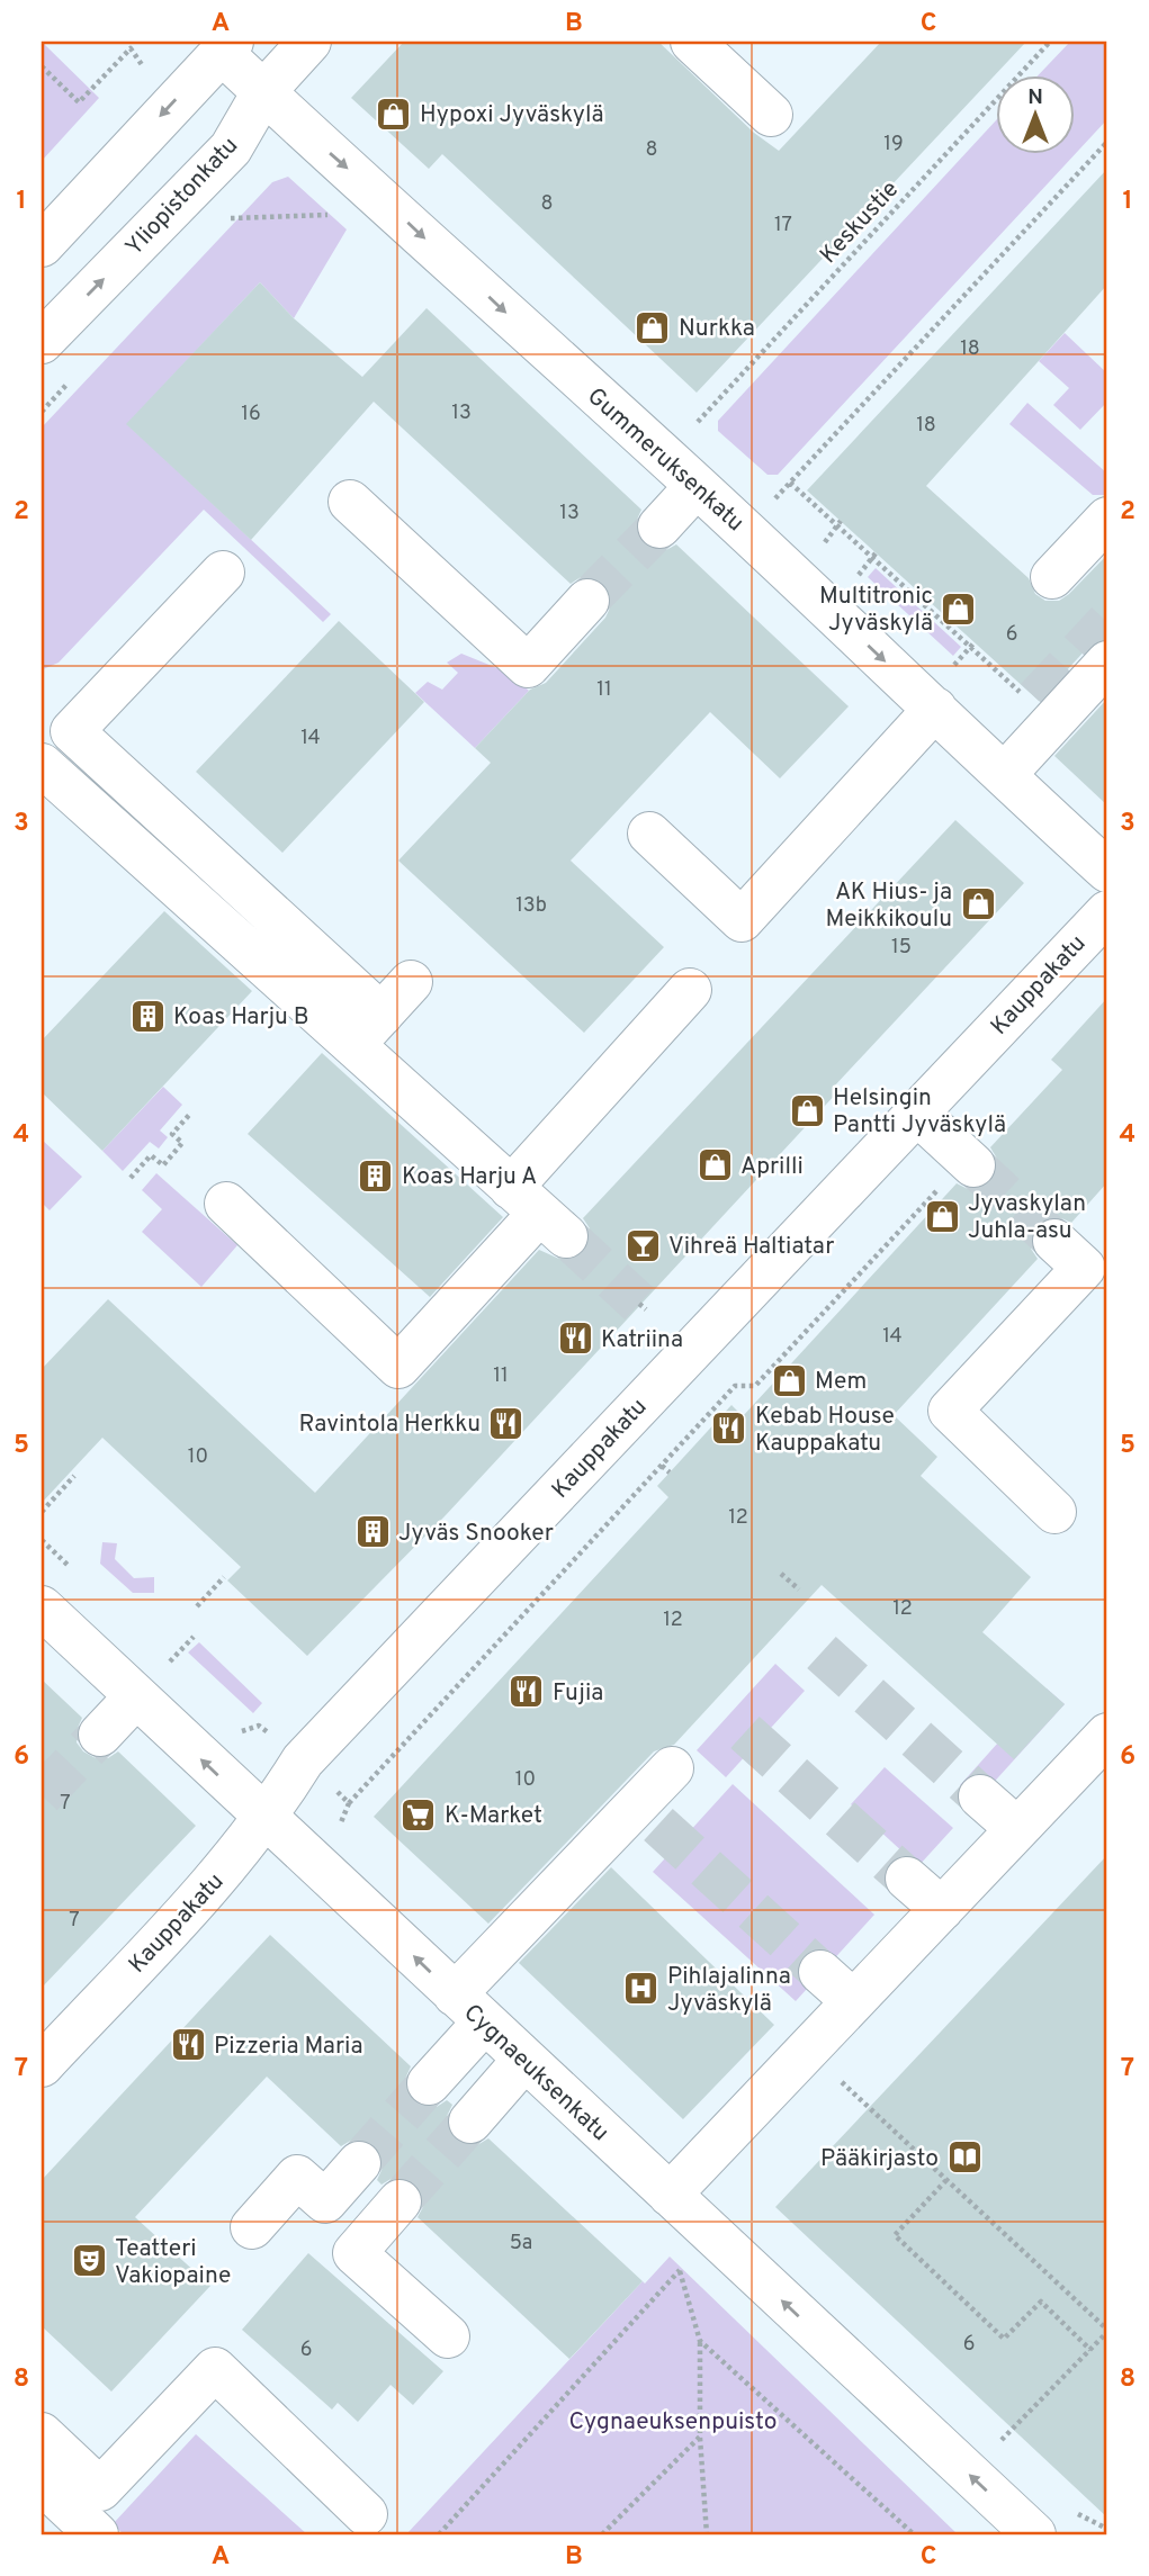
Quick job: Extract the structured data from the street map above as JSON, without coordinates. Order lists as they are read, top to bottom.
{
  "streets": {
    "street": [
      "Yliopistonkatu",
      "Gummeruksenkatu",
      "Kauppakatu",
      "Cygnaeuksenkatu"
    ],
    "path": ["Keskustie"]
  },
  "crossings": [
    ["Yliopistonkatu", "Gummeruksenkatu"],
    ["Kauppakatu", "Cygnaeuksenkatu"]
  ],
  "one_way": ["Gummeruksenkatu", "Cygnaeuksenkatu"],
  "parks": ["Cygnaeuksenpuisto"],
  "places": {
    "shop": [
      "Hypoxi Jyväskylä",
      "Nurkka",
      "Multitronic Jyväskylä",
      "AK Hius- ja Meikkikoulu",
      "Helsingin Pantti Jyväskylä",
      "Aprilli",
      "Jyvaskylan Juhla-asu",
      "Mem"
    ],
    "building": ["Koas Harju B", "Koas Harju A", "Jyväs Snooker"],
    "bar": ["Vihreä Haltiatar"],
    "restaurant": [
      "Katriina",
      "Ravintola Herkku",
      "Kebab House Kauppakatu",
      "Fujia",
      "Pizzeria Maria"
    ],
    "supermarket": ["K-Market"],
    "hospital": ["Pihlajalinna Jyväskylä"],
    "library": ["Pääkirjasto"],
    "theatre": ["Teatteri Vakiopaine"]
  },
  "house_numbers": [
    "19",
    "8",
    "8",
    "17",
    "18",
    "13",
    "16",
    "18",
    "13",
    "6",
    "11",
    "14",
    "13b",
    "15",
    "14",
    "11",
    "10",
    "12",
    "12",
    "12",
    "10",
    "7",
    "7",
    "5a",
    "6",
    "6"
  ],
  "north": "top",
  "grid": {
    "columns": ["A", "B", "C"],
    "rows": [
      "1",
      "2",
      "3",
      "4",
      "5",
      "6",
      "7",
      "8"
    ]
  }
}
